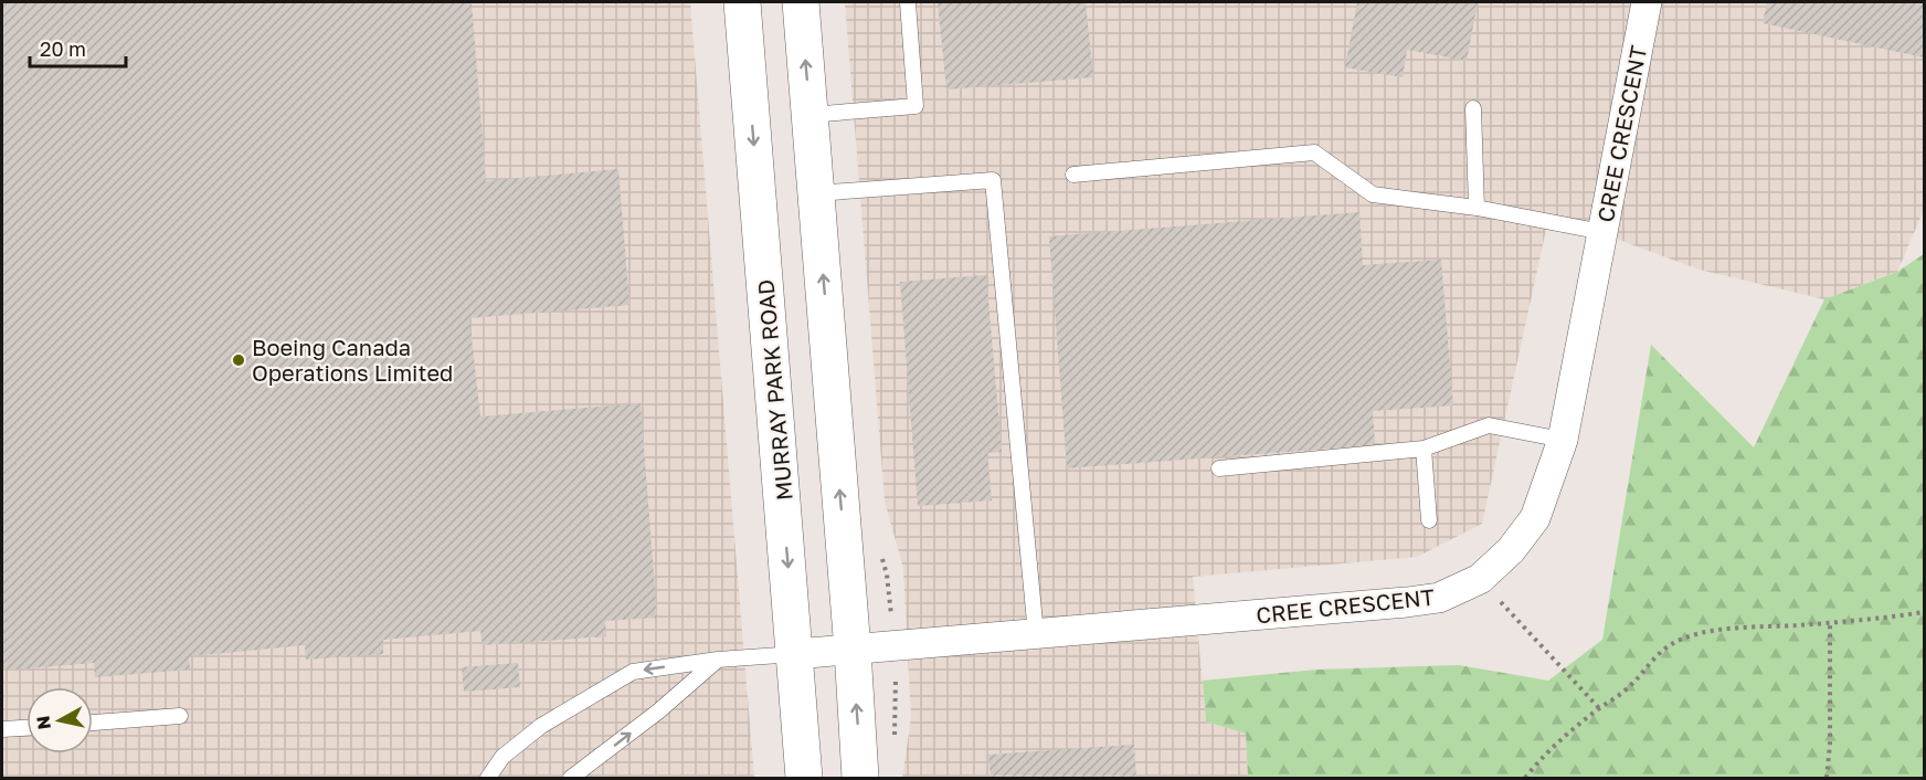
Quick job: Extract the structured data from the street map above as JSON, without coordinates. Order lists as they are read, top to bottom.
{
  "streets": {
    "street": ["CREE CRESCENT", "MURRAY PARK ROAD"]
  },
  "crossings": [
    ["CREE CRESCENT", "MURRAY PARK ROAD"]
  ],
  "places": ["Boeing Canada Operations Limited"],
  "scale_bar": "20 m",
  "north": "left"
}
